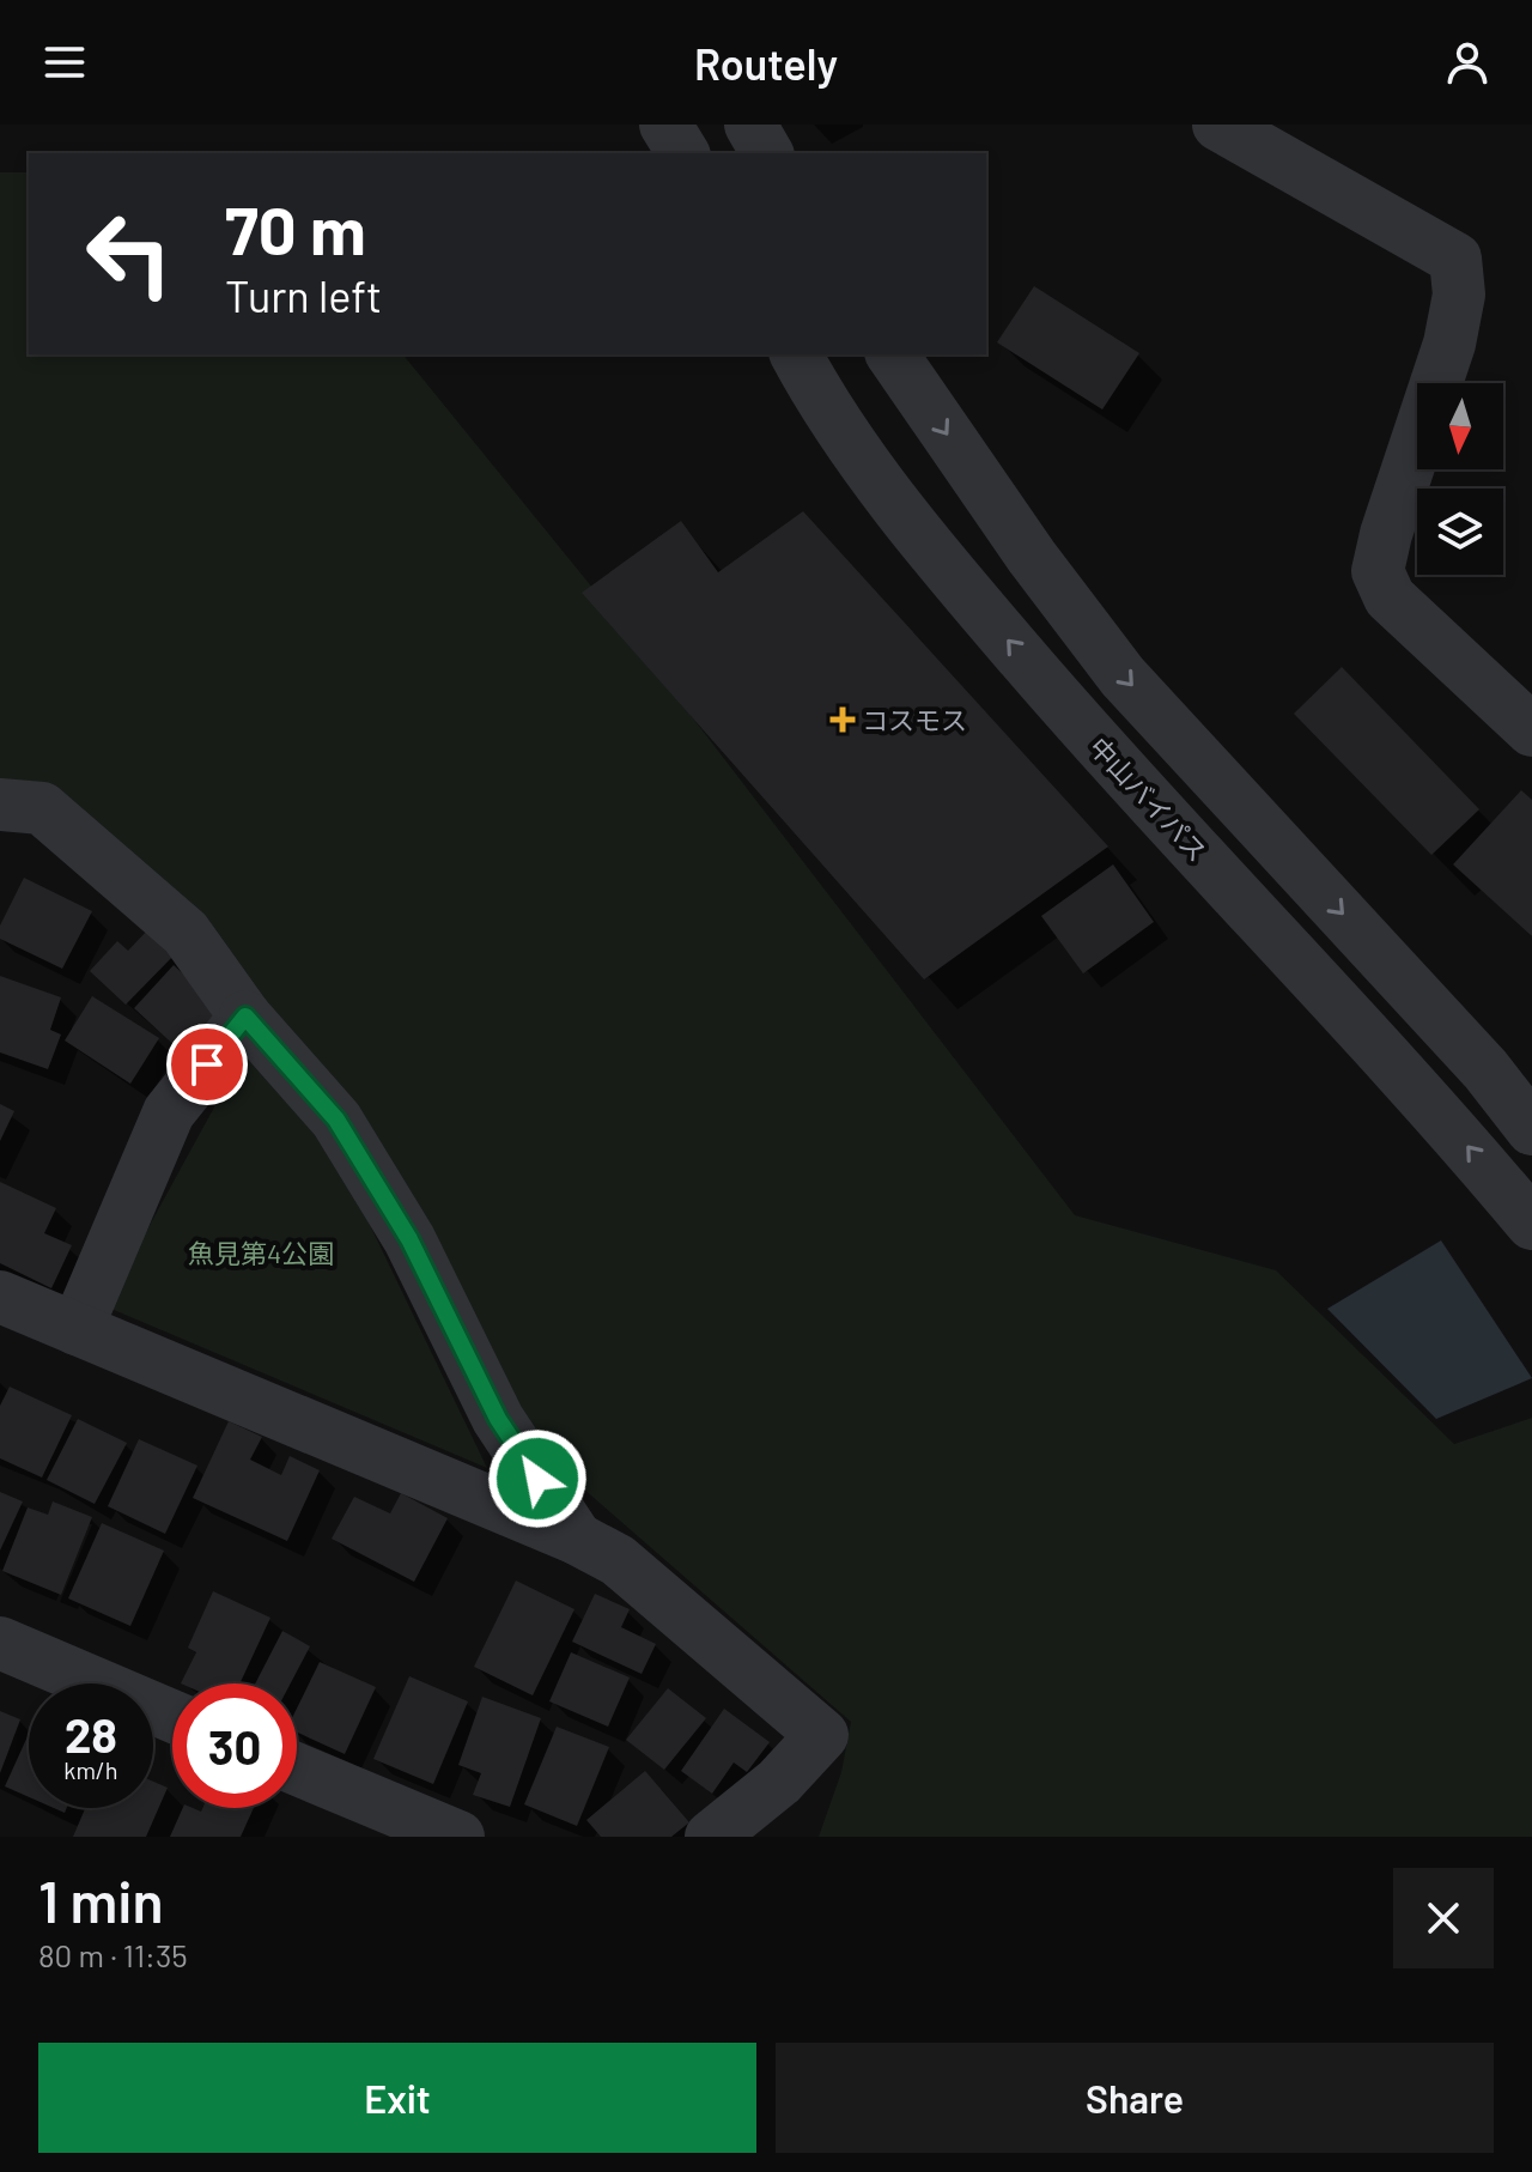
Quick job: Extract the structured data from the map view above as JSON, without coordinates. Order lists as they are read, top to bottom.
{
  "streets": {
    "street": ["中山バイパス"]
  },
  "parks": ["魚見第4公園"],
  "places": {
    "health": ["コスモス"]
  },
  "north": "bottom",
  "page": {
    "header": "Routely",
    "turn": ["70 m", "Turn left"],
    "speed": "28 km/h",
    "limit": "30",
    "heading": ["1 min", "80 m · 11:35"],
    "buttons": ["Exit", "Share"]
  }
}
